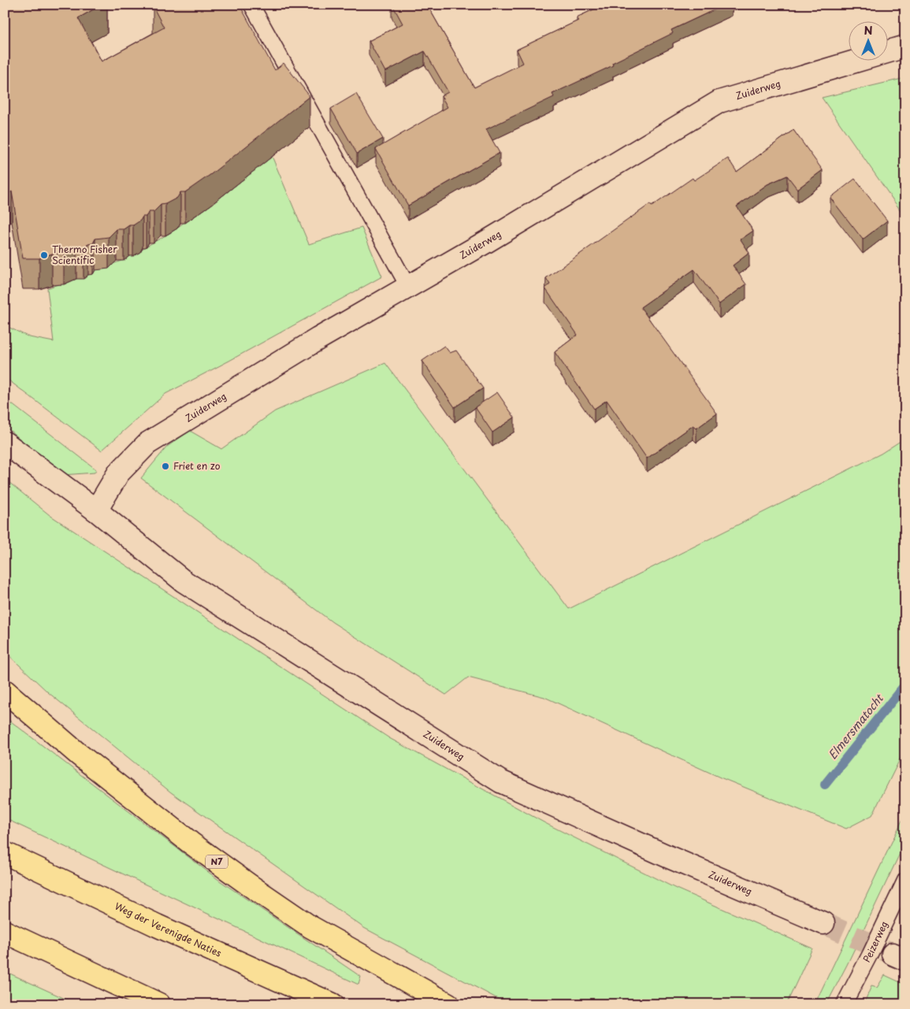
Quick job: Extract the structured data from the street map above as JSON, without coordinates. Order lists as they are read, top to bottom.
{
  "streets": {
    "highway": ["N7", "Weg der Verenigde Naties"],
    "street": ["Zuiderweg"],
    "lane": ["Peizerweg"]
  },
  "water": ["Elmersmatocht"],
  "places": ["Thermo Fisher Scientific", "Friet en zo"],
  "north": "top"
}
